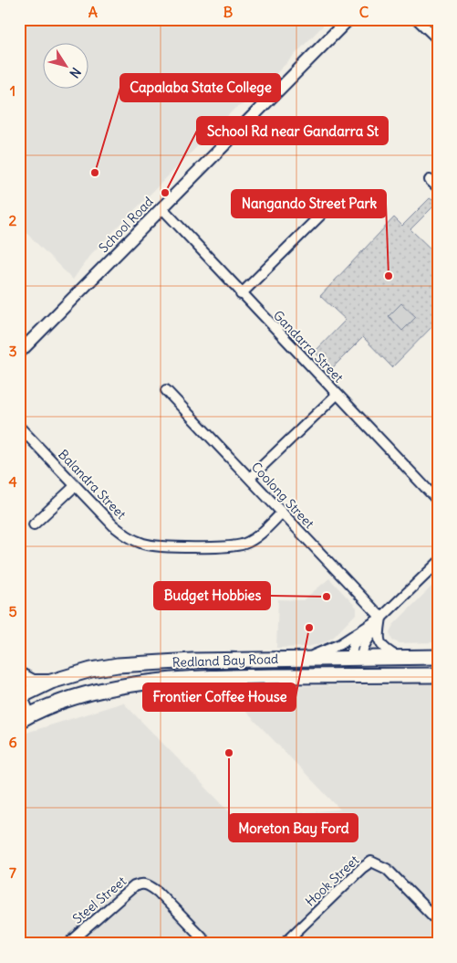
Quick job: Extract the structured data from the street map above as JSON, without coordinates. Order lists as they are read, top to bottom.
{
  "streets": {
    "main road": ["Redland Bay Road"],
    "street": [
      "School Road",
      "Gandarra Street",
      "Balandra Street",
      "Coolong Street",
      "Hook Street",
      "Steel Street"
    ]
  },
  "crossings": [
    ["School Road", "Gandarra Street"],
    ["Balandra Street", "Coolong Street"]
  ],
  "places": [
    "Capalaba State College",
    "School Rd near Gandarra St",
    "Nangando Street Park",
    "Budget Hobbies",
    "Frontier Coffee House",
    "Moreton Bay Ford"
  ],
  "north": "bottom right",
  "grid": {
    "columns": ["A", "B", "C"],
    "rows": [
      "1",
      "2",
      "3",
      "4",
      "5",
      "6",
      "7"
    ]
  }
}
